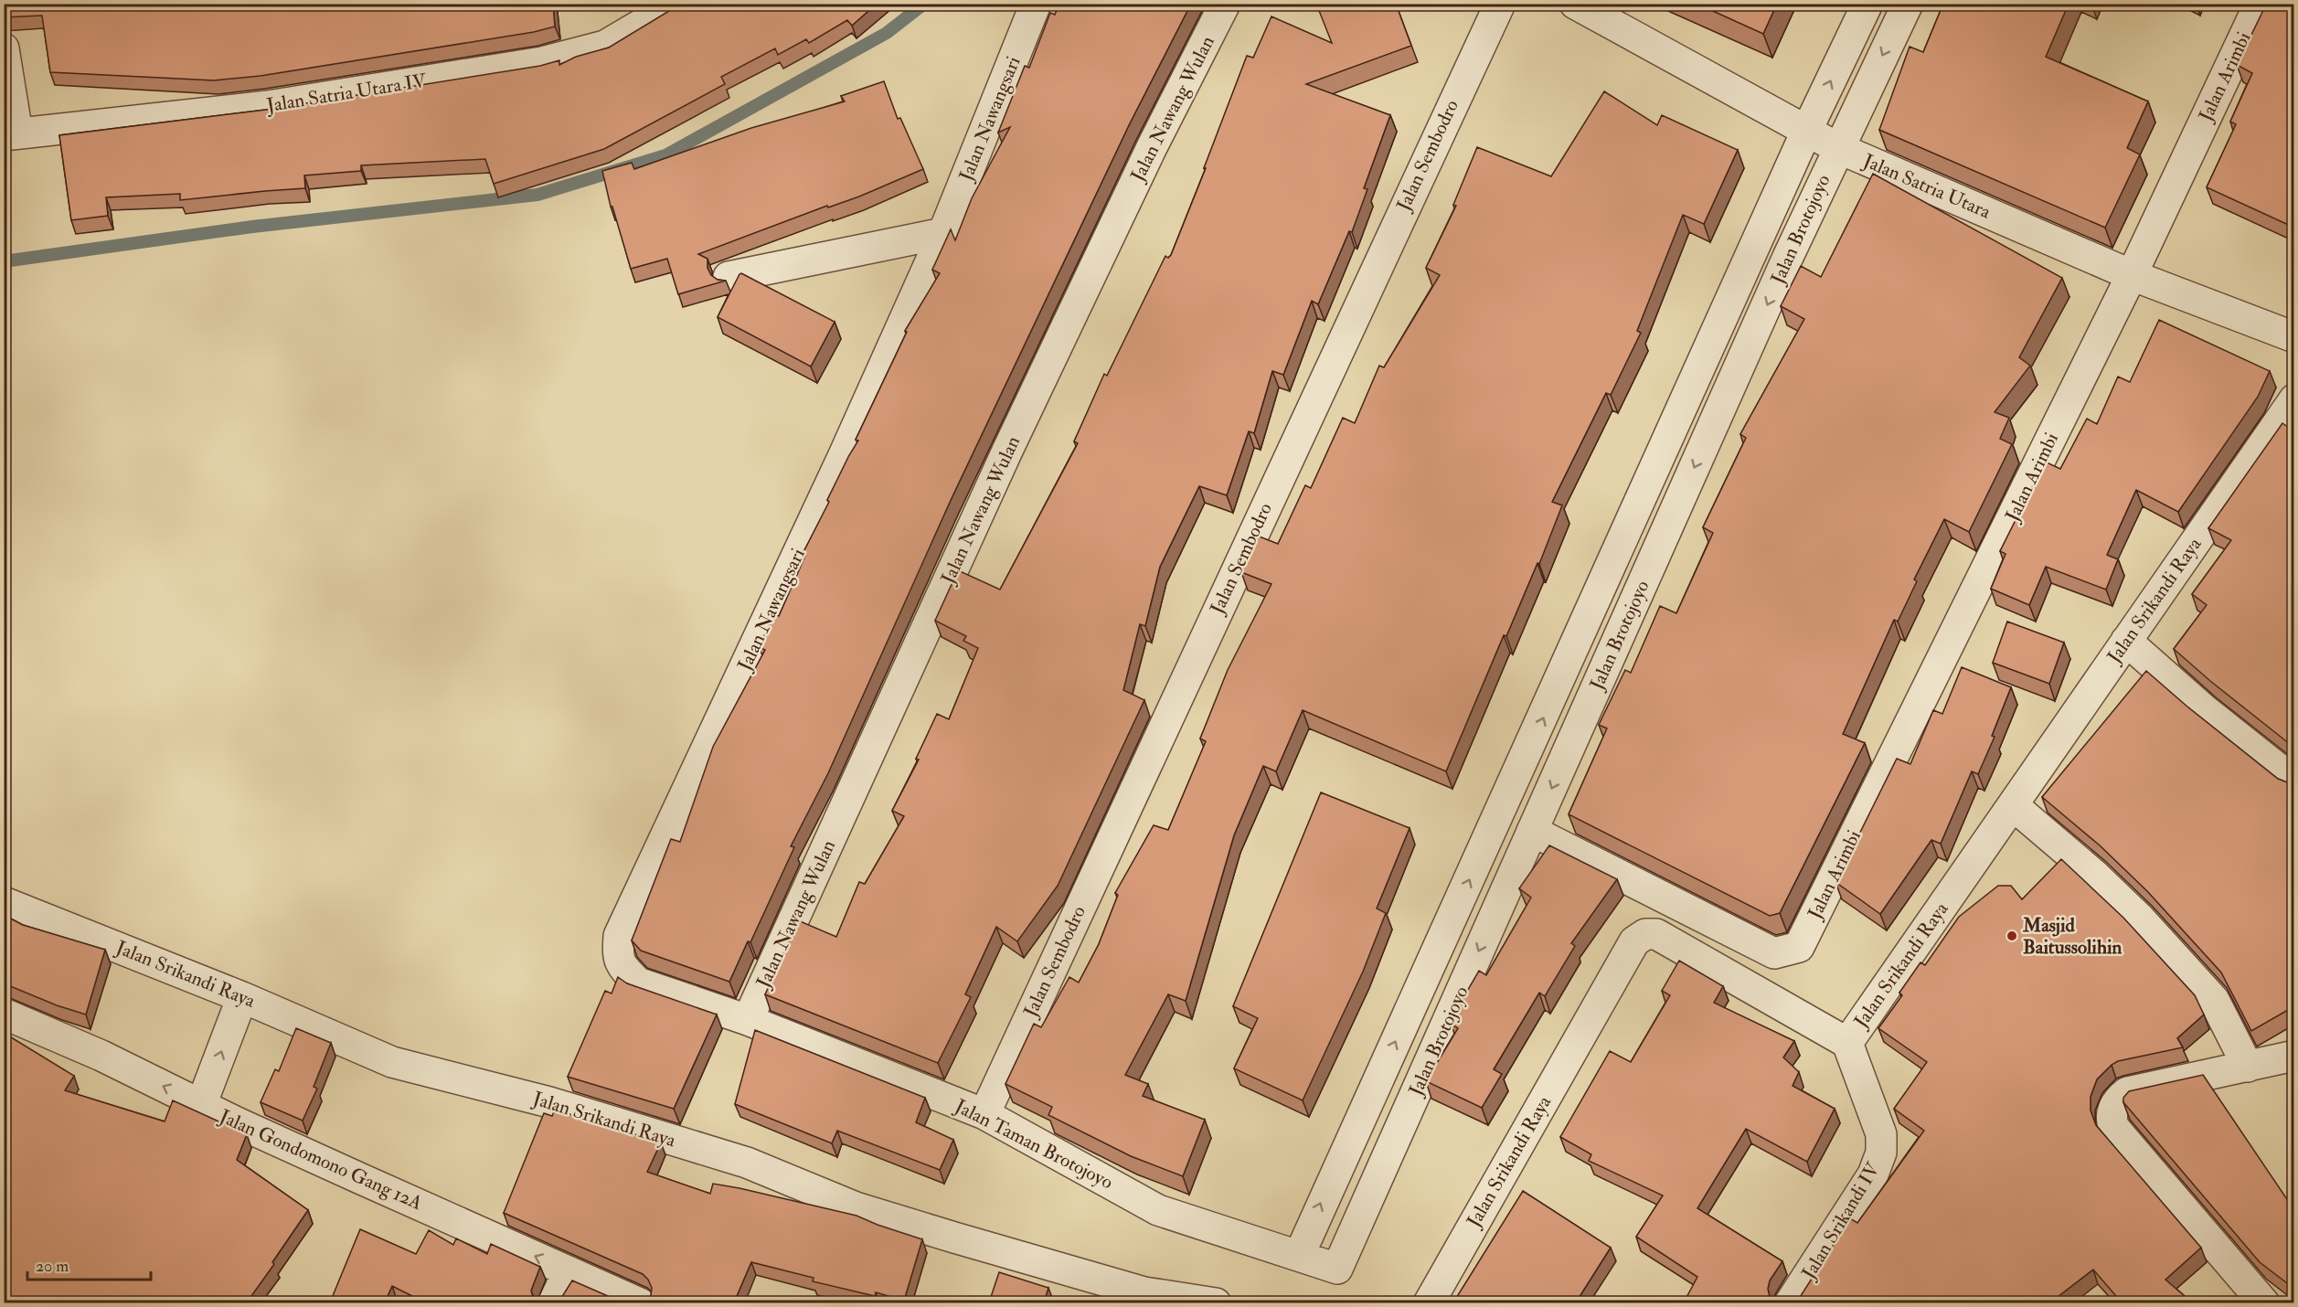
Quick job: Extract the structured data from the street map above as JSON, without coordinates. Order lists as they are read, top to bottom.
{
  "streets": {
    "street": [
      "Jalan Arimbi",
      "Jalan Satria Utara IV",
      "Jalan Nawang Wulan",
      "Jalan Nawangsari",
      "Jalan Sembodro",
      "Jalan Satria Utara",
      "Jalan Brotojoyo",
      "Jalan Srikandi Raya",
      "Jalan Taman Brotojoyo",
      "Jalan Gondomono Gang 12A",
      "Jalan Srikandi IV"
    ]
  },
  "crossings": [
    ["Jalan Arimbi", "Jalan Satria Utara"],
    ["Jalan Arimbi", "Jalan Brotojoyo"],
    ["Jalan Nawang Wulan", "Jalan Taman Brotojoyo"],
    ["Jalan Nawangsari", "Jalan Taman Brotojoyo"],
    ["Jalan Sembodro", "Jalan Taman Brotojoyo"],
    ["Jalan Satria Utara", "Jalan Brotojoyo"],
    ["Jalan Brotojoyo", "Jalan Taman Brotojoyo"],
    ["Jalan Srikandi Raya", "Jalan Srikandi IV"]
  ],
  "one_way": ["Jalan Gondomono Gang 12A"],
  "places": ["Masjid Baitussolihin"],
  "scale_bar": "20 m"
}
